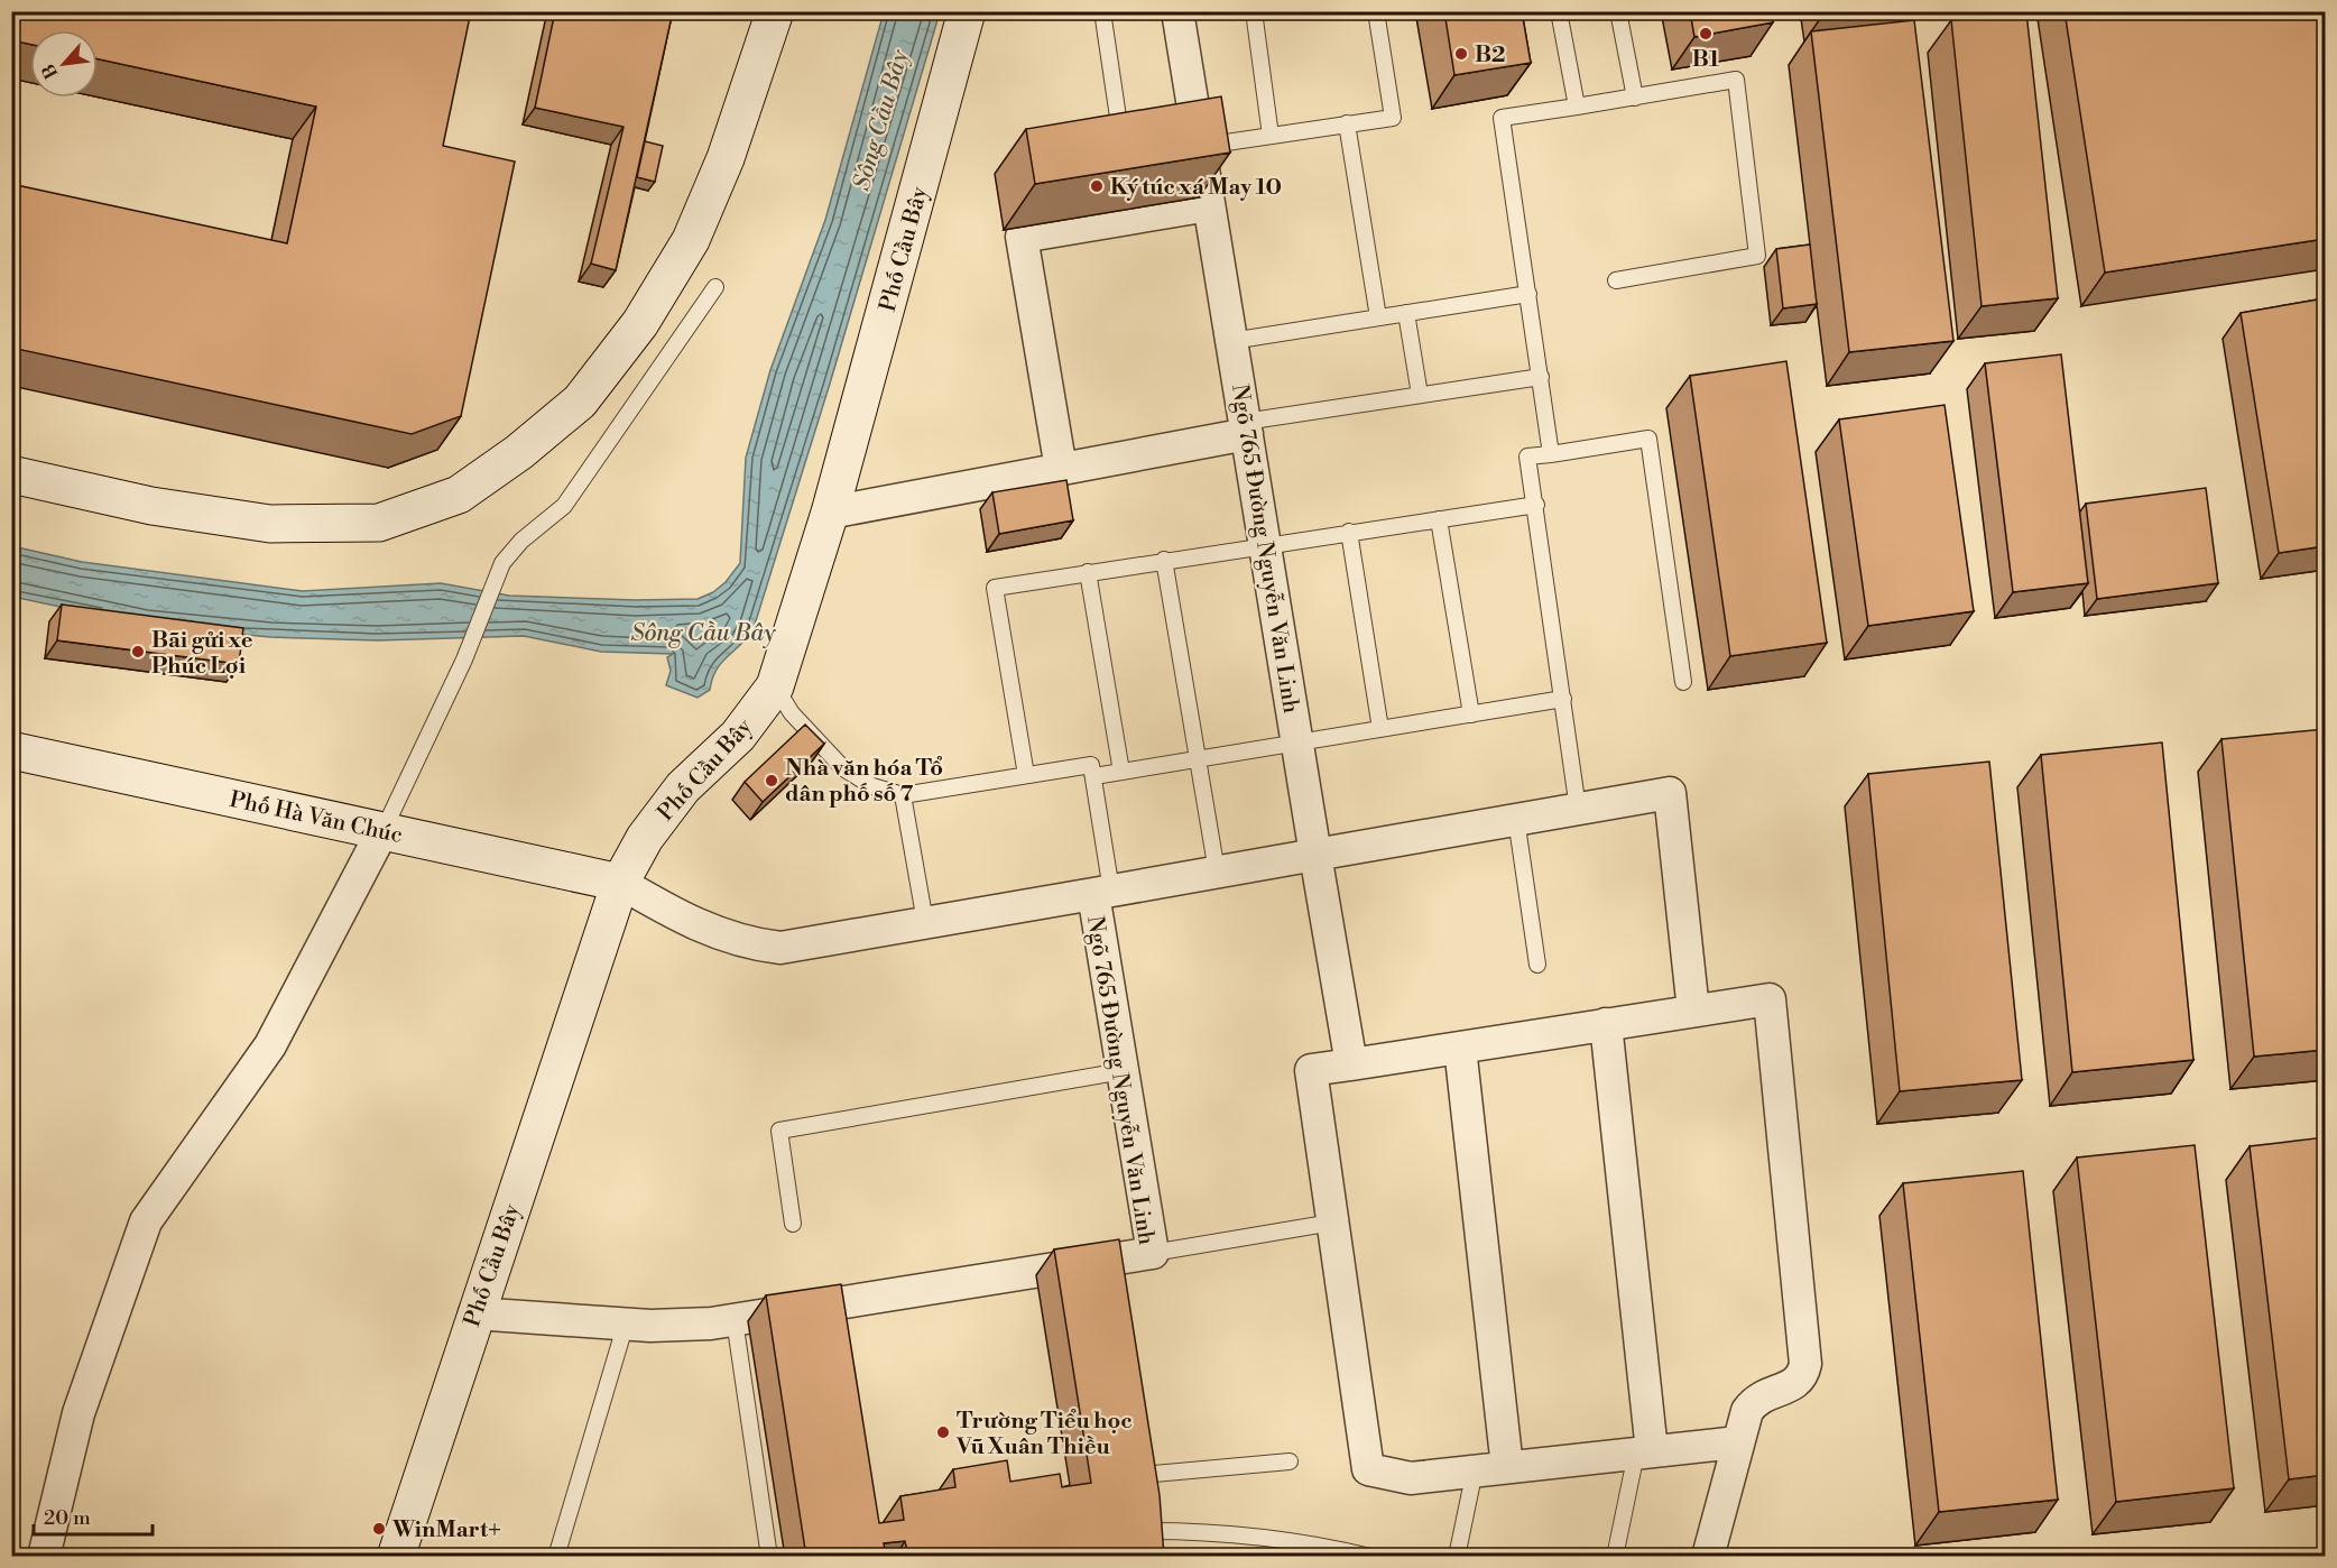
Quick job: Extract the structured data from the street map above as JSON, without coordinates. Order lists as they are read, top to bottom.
{
  "streets": {
    "street": ["Phố Cầu Bây", "Ngõ 765 Đường Nguyễn Văn Linh", "Phố Hà Văn Chúc"]
  },
  "crossings": [
    ["Phố Cầu Bây", "Ngõ 765 Đường Nguyễn Văn Linh"],
    ["Phố Cầu Bây", "Phố Hà Văn Chúc"]
  ],
  "water": ["Sông Cầu Bây"],
  "places": [
    "B1",
    "B2",
    "Ký túc xá May 10",
    "Bãi gửi xe Phúc Lợi",
    "Nhà văn hóa Tổ dân phố số 7",
    "Trường Tiểu học Vũ Xuân Thiều",
    "WinMart+"
  ],
  "scale_bar": "20 m",
  "north": "bottom left"
}
